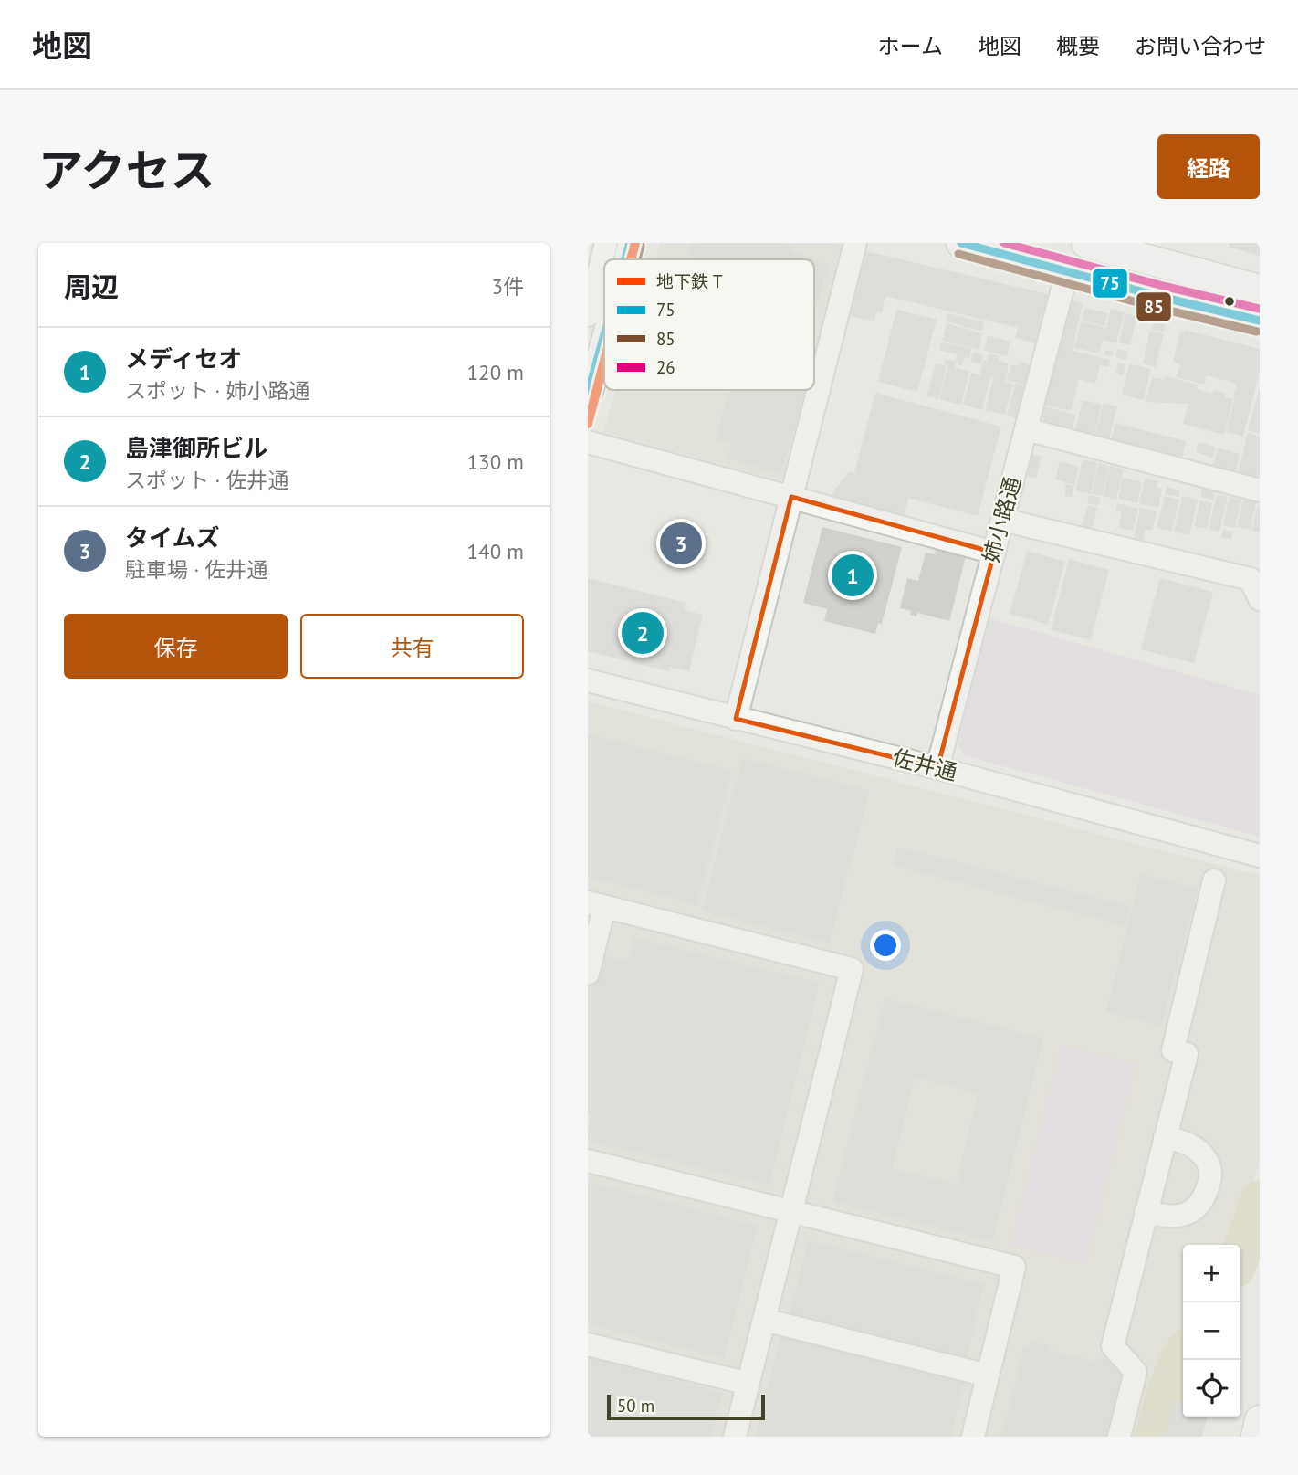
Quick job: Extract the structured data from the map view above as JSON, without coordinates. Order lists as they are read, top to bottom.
{
  "streets": {
    "street": ["姉小路通", "佐井通"]
  },
  "crossings": [
    ["姉小路通", "佐井通"]
  ],
  "lines": [
    "metro line T",
    "transit line 75",
    "transit line 26",
    "transit line 85"
  ],
  "legend": [
    "地下鉄 T",
    "75",
    "85",
    "26"
  ],
  "scale_bar": "50 m",
  "page": {
    "header": "地図",
    "nav": [
      "ホーム",
      "地図",
      "概要",
      "お問い合わせ"
    ],
    "title": "アクセス",
    "buttons": [
      "経路",
      ["保存", "共有"]
    ],
    "heading": ["周辺", "3件"],
    "list": [
      {
        "mark": "1",
        "name": "メディセオ",
        "note": "スポット · 姉小路通",
        "value": "120 m"
      },
      {
        "mark": "2",
        "name": "島津御所ビル",
        "note": "スポット · 佐井通",
        "value": "130 m"
      },
      {
        "mark": "3",
        "name": "タイムズ",
        "note": "駐車場 · 佐井通",
        "value": "140 m"
      }
    ],
    "pins": ["3", "1", "2"],
    "map_buttons": ["+", "−"],
    "scale": "50 m"
  }
}
